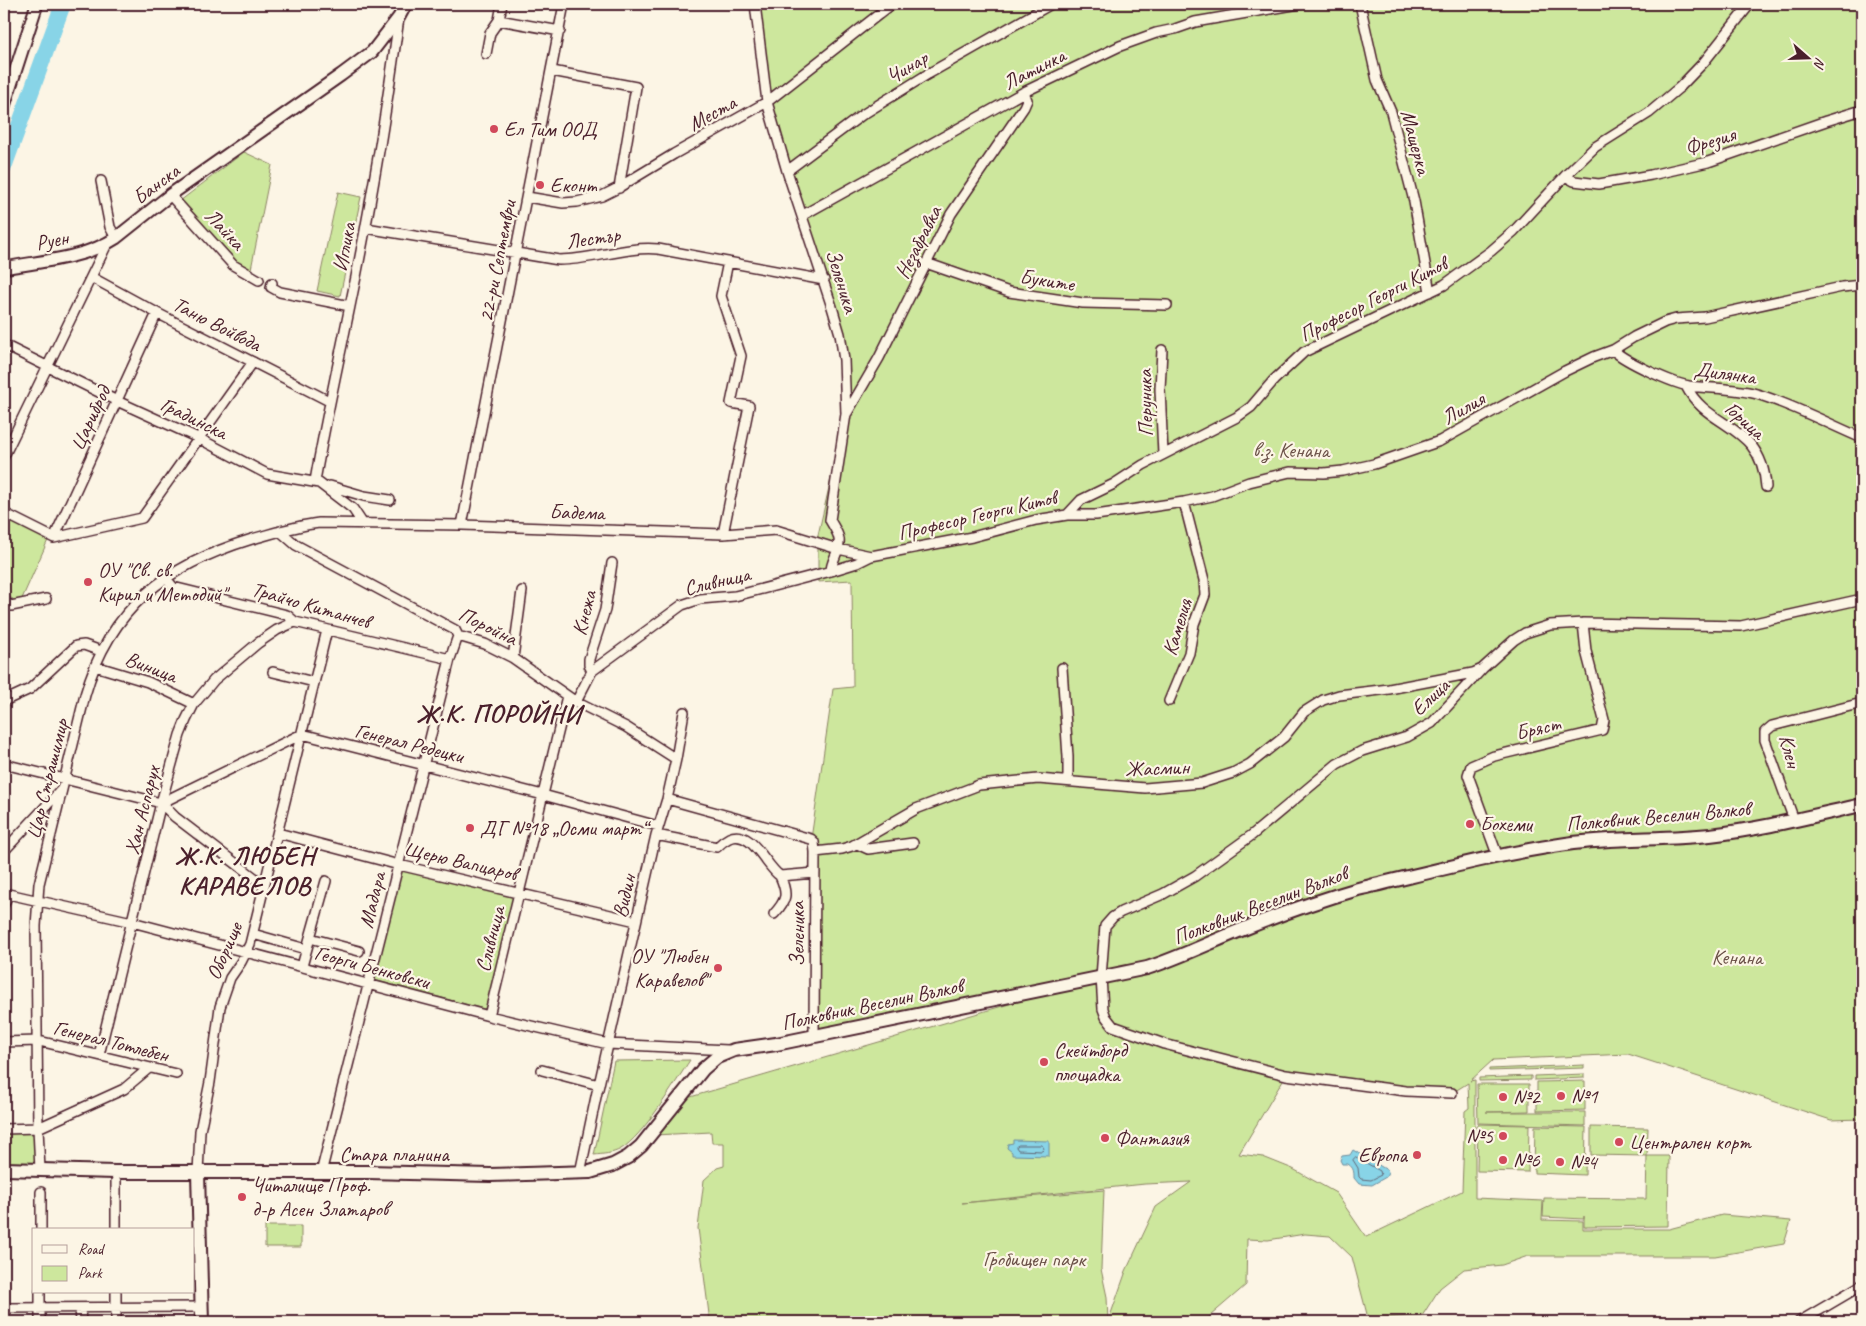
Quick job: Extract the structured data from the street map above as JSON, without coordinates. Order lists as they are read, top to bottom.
{
  "streets": {
    "main road": ["Полковник Веселин Вълков", "Стара планина"],
    "street": [
      "Чинар",
      "Латинка",
      "Места",
      "Фрезия",
      "Мащерка",
      "Банска",
      "Лайка",
      "Лестър",
      "Руен",
      "Незабравка",
      "Иглика",
      "22-ри Септември",
      "Буките",
      "Зеленика",
      "Професор Георги Китов",
      "Таню Войвода",
      "Дилянка",
      "Перуника",
      "Лилия",
      "Цариброд",
      "Градинска",
      "Горица",
      "Бадема",
      "Сливница",
      "Трайчо Китанчев",
      "Кнежа",
      "Поройна",
      "Камелия",
      "Виница",
      "Елица",
      "Бряст",
      "Генерал Редецки",
      "Клен",
      "Жасмин",
      "Цар Страшимир",
      "Хан Аспарух",
      "Щерю Вапцаров",
      "Видин",
      "Мадара",
      "Оборище",
      "Георги Бенковски",
      "Генерал Тотлебен"
    ]
  },
  "crossings": [
    ["Чинар", "Зеленика"],
    ["Латинка", "Незабравка"],
    ["Латинка", "Зеленика"],
    ["Места", "22-ри Септември"],
    ["Места", "Зеленика"],
    ["Фрезия", "Професор Георги Китов"],
    ["Мащерка", "Професор Георги Китов"],
    ["Банска", "Лайка"],
    ["Банска", "Руен"],
    ["Банска", "Иглика"],
    ["Банска", "Таню Войвода"],
    ["Банска", "Градинска"],
    ["Лестър", "Иглика"],
    ["Лестър", "22-ри Септември"],
    ["Лестър", "Зеленика"],
    ["Незабравка", "Буките"],
    ["Незабравка", "Зеленика"],
    ["Иглика", "Таню Войвода"],
    ["Иглика", "Градинска"],
    ["22-ри Септември", "Бадема"],
    ["Зеленика", "Бадема"],
    ["Зеленика", "Жасмин"],
    ["Зеленика", "Полковник Веселин Вълков"],
    ["Професор Георги Китов", "Перуника"],
    ["Професор Георги Китов", "Лилия"],
    ["Професор Георги Китов", "Бадема"],
    ["Професор Георги Китов", "Сливница"],
    ["Таню Войвода", "Цариброд"],
    ["Дилянка", "Лилия"],
    ["Дилянка", "Горица"],
    ["Лилия", "Камелия"],
    ["Цариброд", "Градинска"],
    ["Градинска", "Бадема"],
    ["Бадема", "Сливница"],
    ["Бадема", "Поройна"],
    ["Бадема", "Цар Страшимир"],
    ["Сливница", "Кнежа"],
    ["Сливница", "Поройна"],
    ["Сливница", "Генерал Редецки"],
    ["Сливница", "Щерю Вапцаров"],
    ["Сливница", "Георги Бенковски"],
    ["Трайчо Китанчев", "Цар Страшимир"],
    ["Трайчо Китанчев", "Хан Аспарух"],
    ["Трайчо Китанчев", "Мадара"],
    ["Трайчо Китанчев", "Оборище"],
    ["Поройна", "Цар Страшимир"],
    ["Поройна", "Видин"],
    ["Поройна", "Мадара"],
    ["Виница", "Цар Страшимир"],
    ["Виница", "Хан Аспарух"],
    ["Елица", "Бряст"],
    ["Елица", "Жасмин"],
    ["Елица", "Полковник Веселин Вълков"],
    ["Бряст", "Полковник Веселин Вълков"],
    ["Генерал Редецки", "Видин"],
    ["Генерал Редецки", "Мадара"],
    ["Генерал Редецки", "Оборище"],
    ["Клен", "Полковник Веселин Вълков"],
    ["Цар Страшимир", "Георги Бенковски"],
    ["Цар Страшимир", "Генерал Тотлебен"],
    ["Цар Страшимир", "Стара планина"],
    ["Хан Аспарух", "Георги Бенковски"],
    ["Хан Аспарух", "Генерал Тотлебен"],
    ["Полковник Веселин Вълков", "Георги Бенковски"],
    ["Полковник Веселин Вълков", "Стара планина"],
    ["Щерю Вапцаров", "Видин"],
    ["Щерю Вапцаров", "Мадара"],
    ["Щерю Вапцаров", "Оборище"],
    ["Видин", "Георги Бенковски"],
    ["Видин", "Стара планина"],
    ["Мадара", "Георги Бенковски"],
    ["Мадара", "Стара планина"],
    ["Оборище", "Георги Бенковски"],
    ["Оборище", "Стара планина"],
    ["Георги Бенковски", "Стара планина"]
  ],
  "districts": ["Ж.К. ПОРОЙНИ", "Ж.К. ЛЮБЕН КАРАВЕЛОВ"],
  "parks": ["в.з. Кенана", "Кенана", "Гробищен парк"],
  "places": [
    "Ел Тим ООД",
    "Еконт",
    "ОУ \"Св. св. Кирил и Методий\"",
    "Бохеми",
    "ДГ №18 „Осми март“",
    "ОУ \"Любен Каравелов\"",
    "Скейтборд площадка",
    "№1",
    "№2",
    "№5",
    "Фантазия",
    "Централен корт",
    "Европа",
    "№6",
    "№4",
    "Читалище Проф. д-р Асен Златаров"
  ],
  "legend": ["Road", "Park"],
  "north": "right"
}
